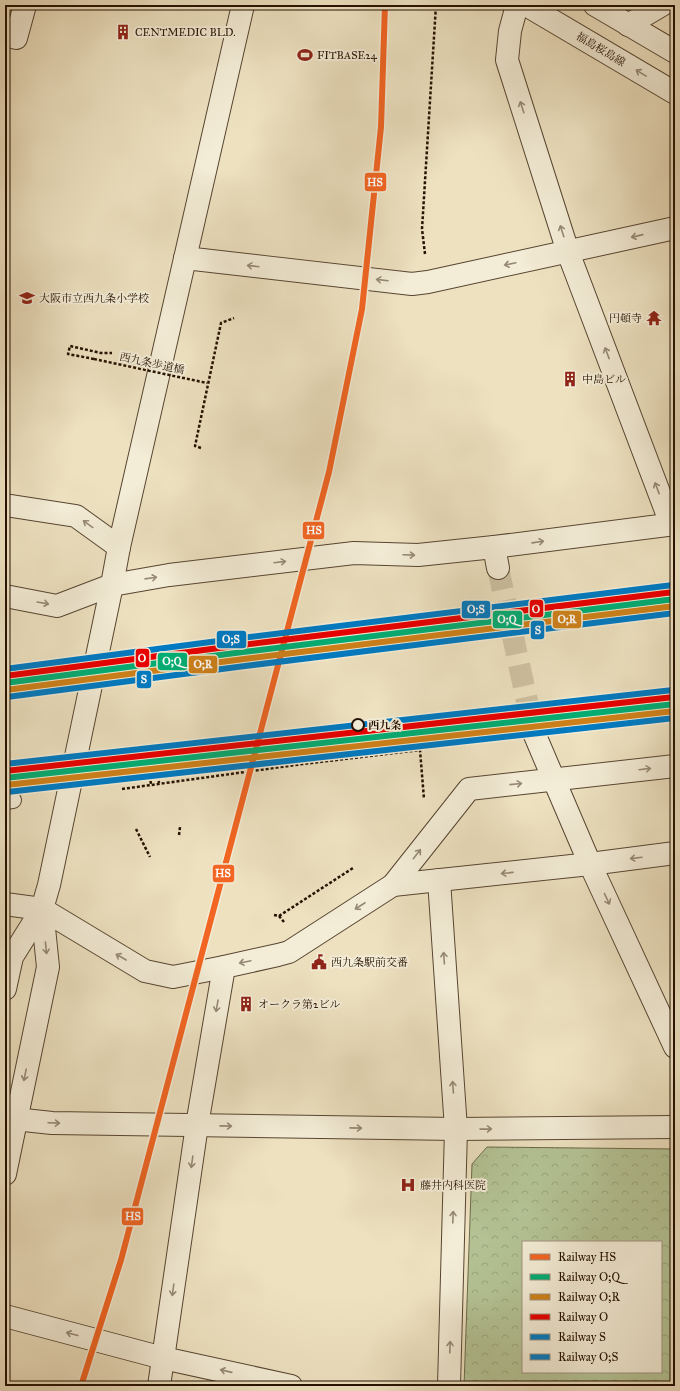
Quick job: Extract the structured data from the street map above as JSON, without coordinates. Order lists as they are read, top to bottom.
{
  "streets": {
    "street": ["福島桜島線"],
    "path": ["西九条歩道橋"]
  },
  "places": {
    "building": ["CENTMEDIC BLD.", "中島ビル", "オークラ第2ビル"],
    "sports": ["FITBASE24"],
    "school or university": ["大阪市立西九条小学校"],
    "temple": ["円頓寺"],
    "other": ["西九条"],
    "public building": ["西九条駅前交番"],
    "hospital": ["藤井内科医院"]
  },
  "lines": [
    "rail line HS",
    "rail line O;S",
    "rail line O",
    "rail line O;Q",
    "rail line O;R",
    "rail line S"
  ],
  "legend": [
    "Railway HS",
    "Railway O;Q",
    "Railway O;R",
    "Railway O",
    "Railway S",
    "Railway O;S"
  ]
}
